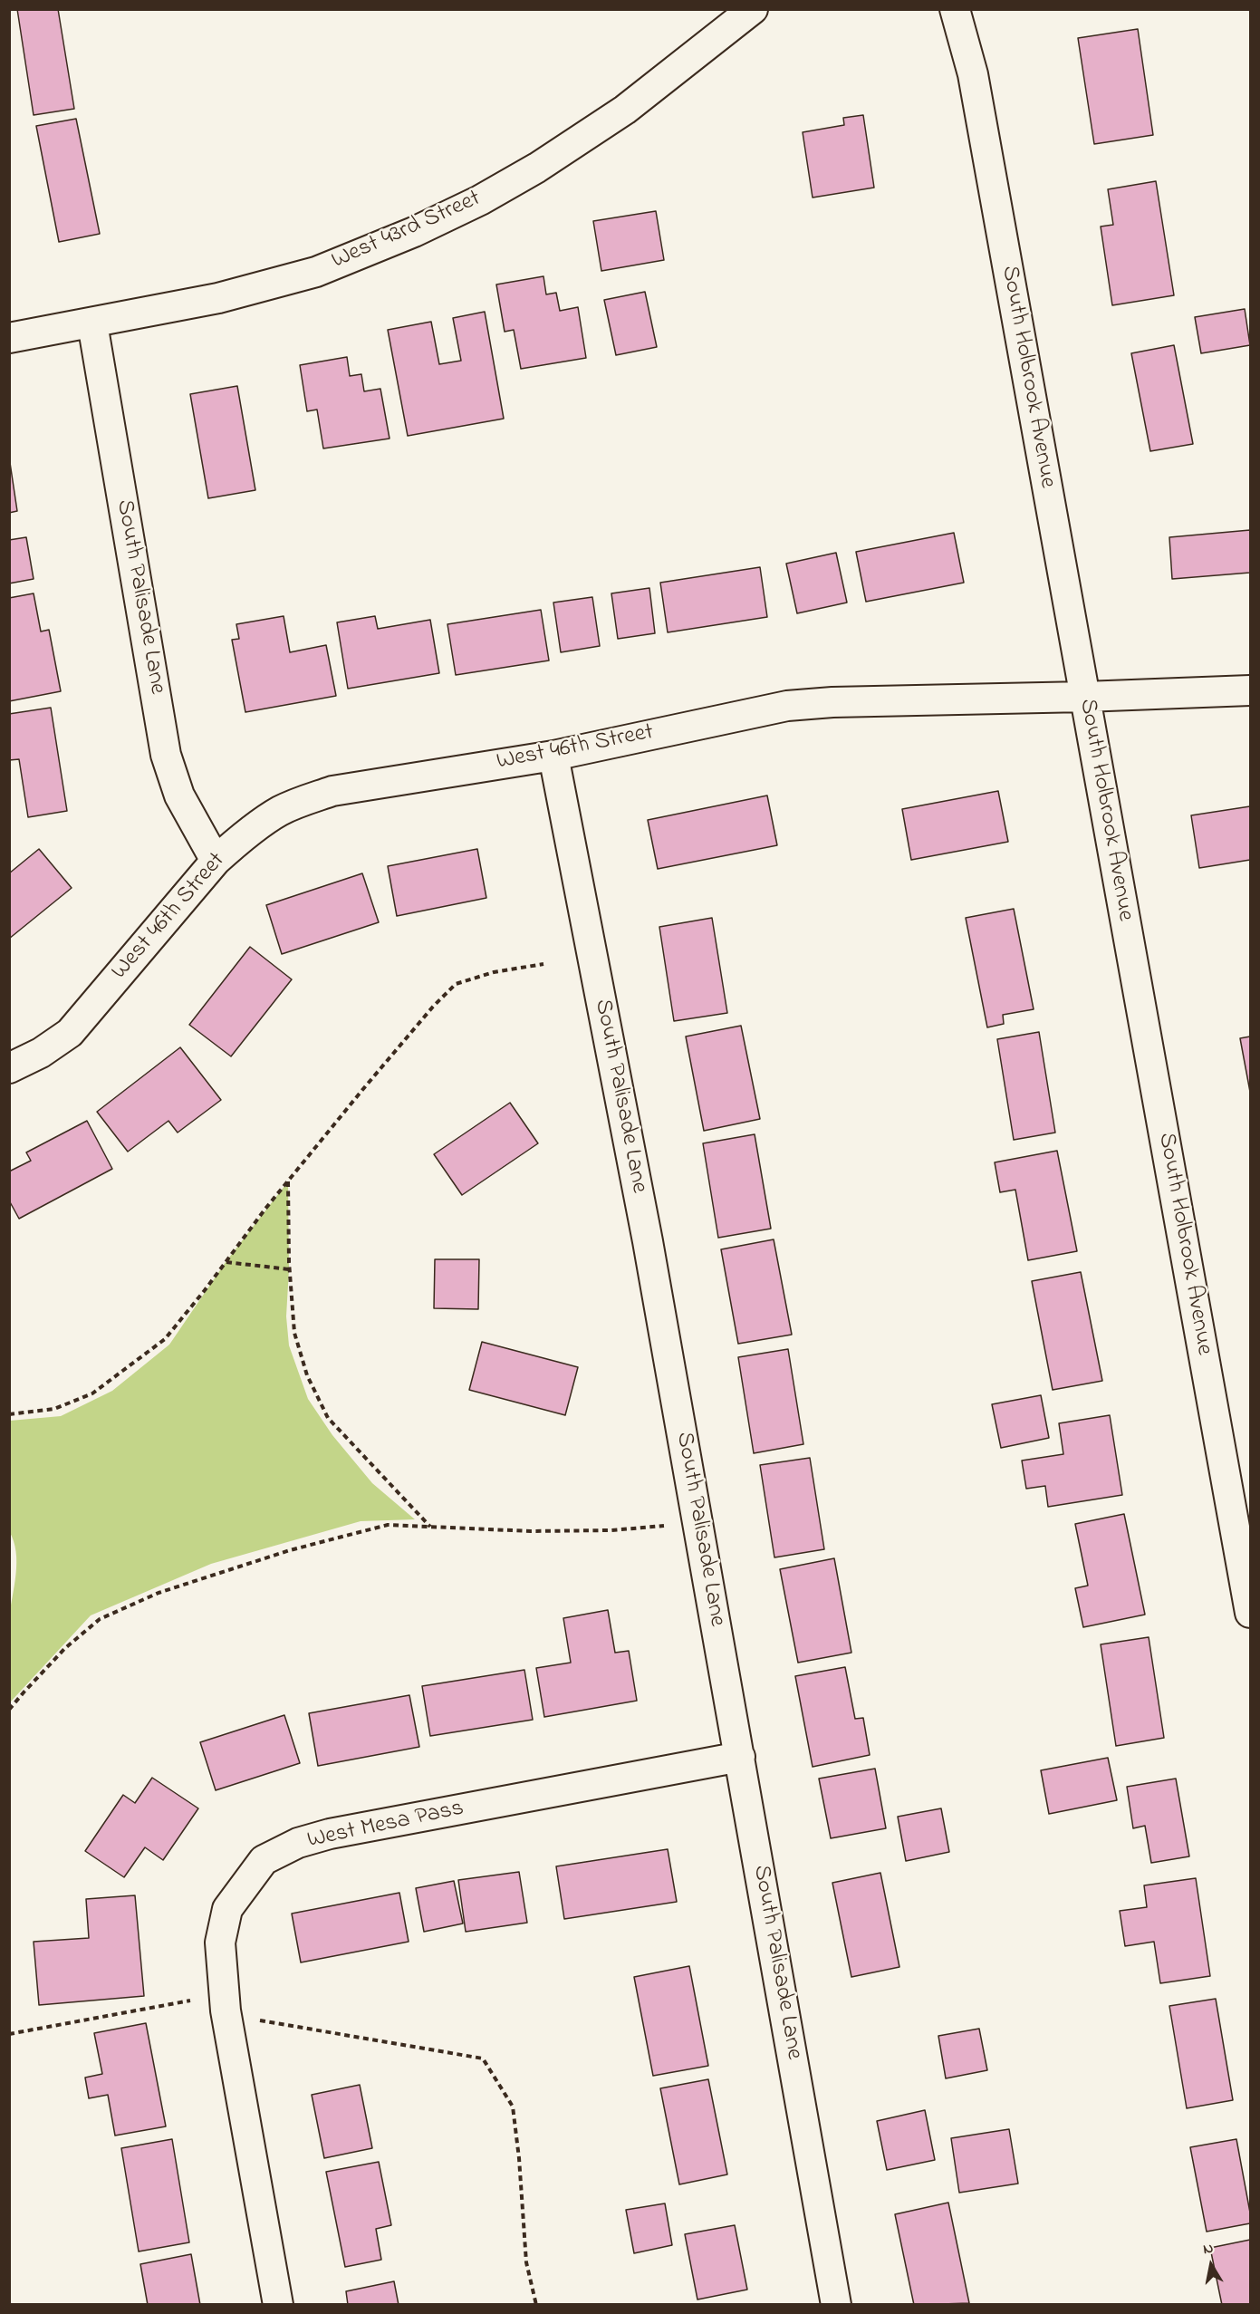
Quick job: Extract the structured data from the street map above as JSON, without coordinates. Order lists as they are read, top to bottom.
{
  "streets": {
    "street": [
      "West 43rd Street",
      "South Holbrook Avenue",
      "South Palisade Lane",
      "West 46th Street",
      "West Mesa Pass"
    ]
  },
  "crossings": [
    ["West 43rd Street", "South Palisade Lane"],
    ["South Holbrook Avenue", "West 46th Street"],
    ["South Palisade Lane", "West 46th Street"],
    ["South Palisade Lane", "West Mesa Pass"]
  ],
  "north": "top"
}
